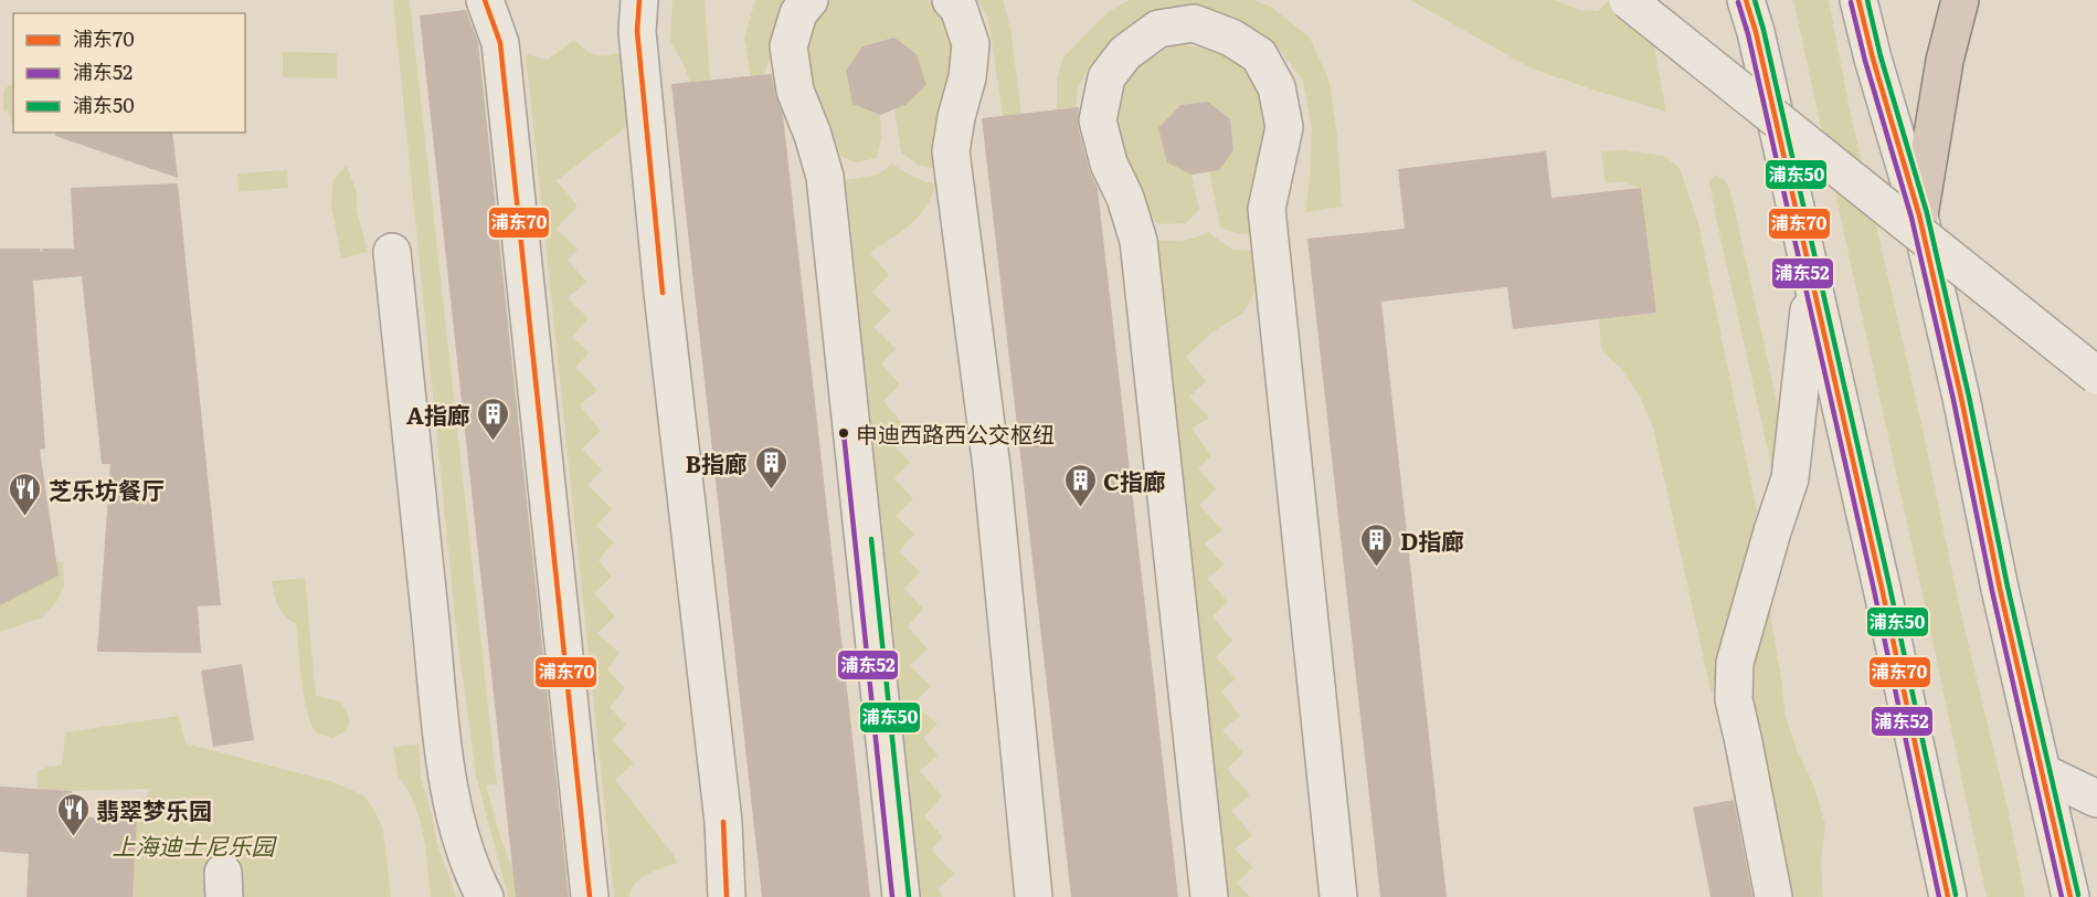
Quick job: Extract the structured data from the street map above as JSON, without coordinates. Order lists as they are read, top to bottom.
{
  "parks": ["上海迪士尼乐园"],
  "places": {
    "other": ["申迪西路西公交枢纽"],
    "building": [
      "A指廊",
      "B指廊",
      "C指廊",
      "D指廊"
    ],
    "restaurant": ["芝乐坊餐厅", "翡翠梦乐园"]
  },
  "lines": ["transit line 浦东70", "transit line 浦东50", "transit line 浦东52"],
  "legend": ["浦东70", "浦东52", "浦东50"]
}
